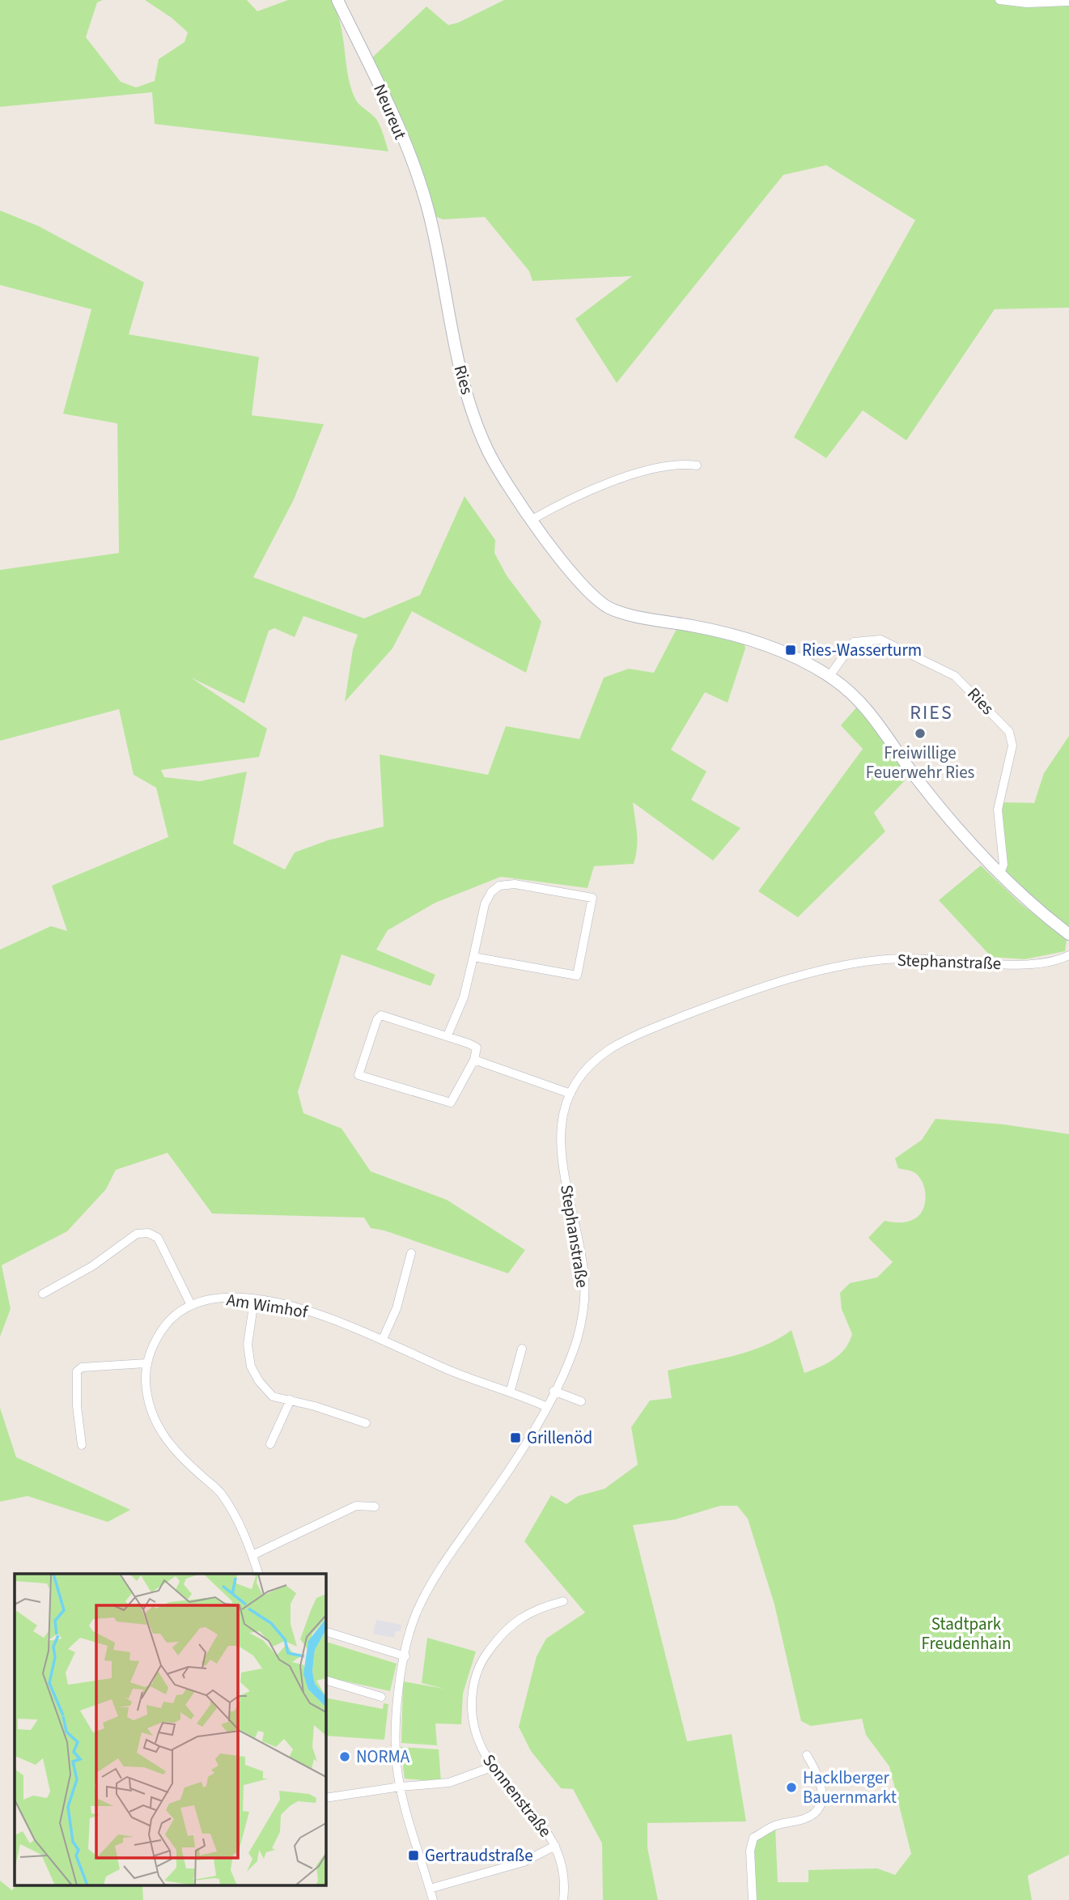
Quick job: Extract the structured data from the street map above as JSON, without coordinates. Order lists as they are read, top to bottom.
{
  "streets": {
    "street": [
      "Neureut",
      "Ries",
      "Stephanstraße",
      "Am Wimhof",
      "Sonnenstraße"
    ]
  },
  "crossings": [
    ["Neureut", "Ries"],
    ["Stephanstraße", "Am Wimhof"]
  ],
  "districts": ["RIES"],
  "parks": ["Stadtpark Freudenhain"],
  "places": {
    "transit": ["Ries-Wasserturm", "Grillenöd", "Gertraudstraße"],
    "other": ["Freiwillige Feuerwehr Ries", "NORMA", "Hacklberger Bauernmarkt"]
  }
}
